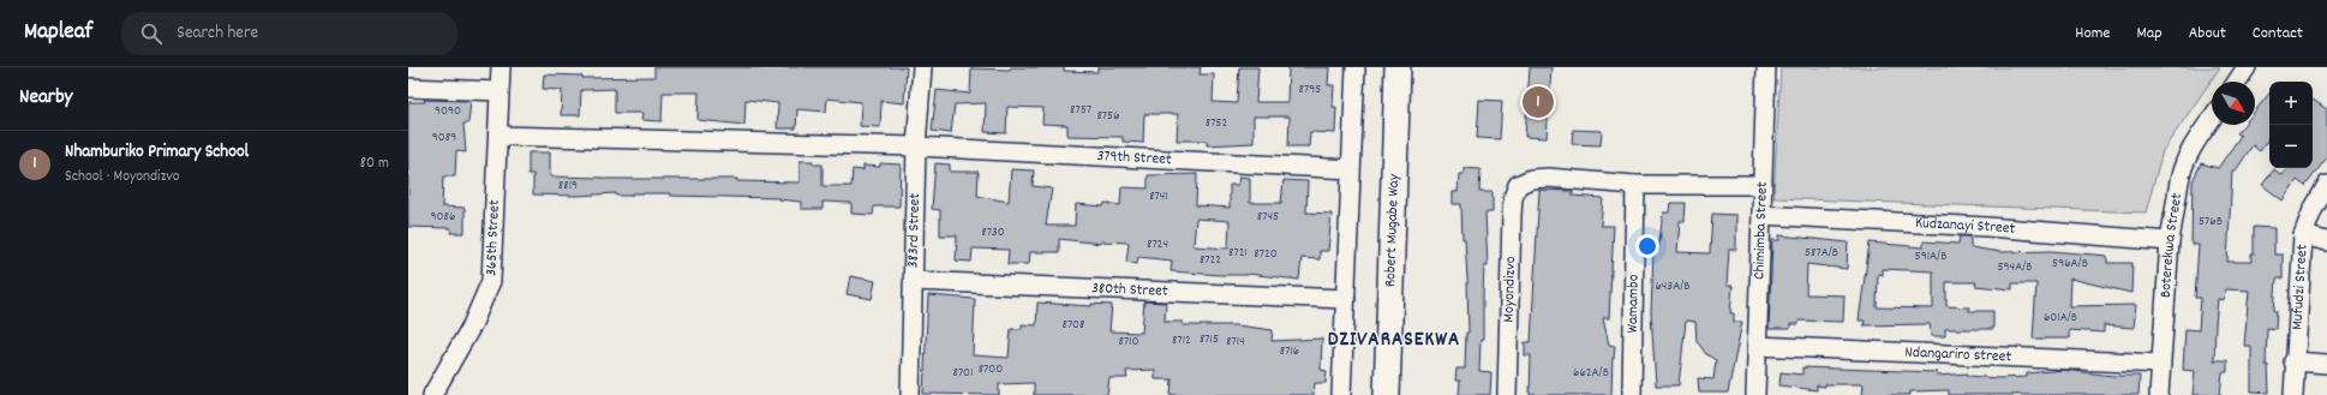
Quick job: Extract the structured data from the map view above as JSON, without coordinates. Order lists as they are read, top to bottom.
{
  "streets": {
    "street": [
      "379th Street",
      "Kudzanayi Street",
      "383rd Street",
      "Robert Mugabe Way",
      "Chimimba Street",
      "365th Street",
      "Boterekwa Street",
      "Mufudzi Street",
      "Moyondizvo",
      "380th Street",
      "Wamambo",
      "Ndangariro street"
    ]
  },
  "crossings": [
    ["379th Street", "383rd Street"],
    ["379th Street", "365th Street"],
    ["Kudzanayi Street", "Chimimba Street"],
    ["Kudzanayi Street", "Boterekwa Street"],
    ["383rd Street", "380th Street"],
    ["Chimimba Street", "Ndangariro street"],
    ["Boterekwa Street", "Ndangariro street"],
    ["Moyondizvo", "Wamambo"]
  ],
  "districts": ["DZIVARASEKWA"],
  "house_numbers": [
    "8795",
    "8757",
    "9090",
    "8756",
    "8752",
    "9089",
    "8819",
    "8741",
    "9086",
    "8745",
    "576B",
    "8730",
    "8724",
    "8721",
    "587A/B",
    "8720",
    "591A/B",
    "8722",
    "596A/B",
    "594A/B",
    "643A/B",
    "601A/B",
    "8708",
    "8715",
    "8712",
    "8710",
    "8714",
    "8716",
    "8700",
    "8701",
    "662A/B"
  ],
  "north": "bottom right",
  "page": {
    "header": "Mapleaf",
    "search": "Search here",
    "nav": [
      "Home",
      "Map",
      "About",
      "Contact"
    ],
    "heading": "Nearby",
    "map_buttons": ["+", "−"],
    "pins": "1",
    "list": [
      {
        "mark": "1",
        "name": "Nhamburiko Primary School",
        "note": "School · Moyondizvo",
        "value": "80 m"
      }
    ]
  }
}
